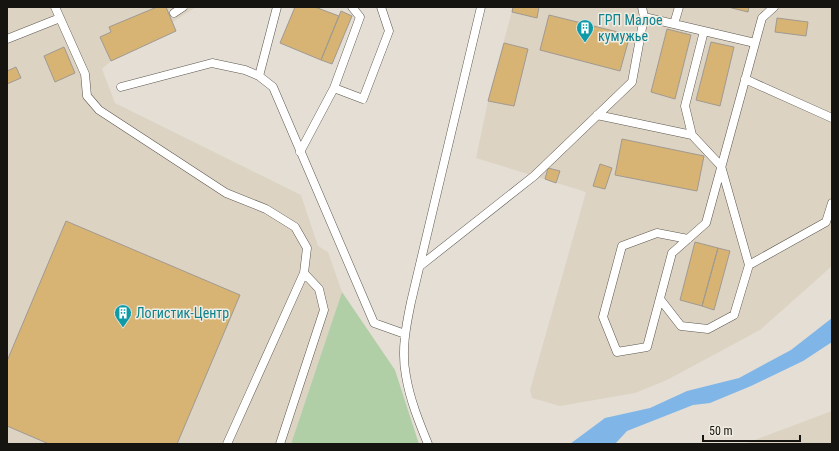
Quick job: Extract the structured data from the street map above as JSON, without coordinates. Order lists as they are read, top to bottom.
{
  "places": {
    "building": ["ГРП Малое кумужье", "Логистик-Центр"]
  },
  "scale_bar": "50 m"
}
